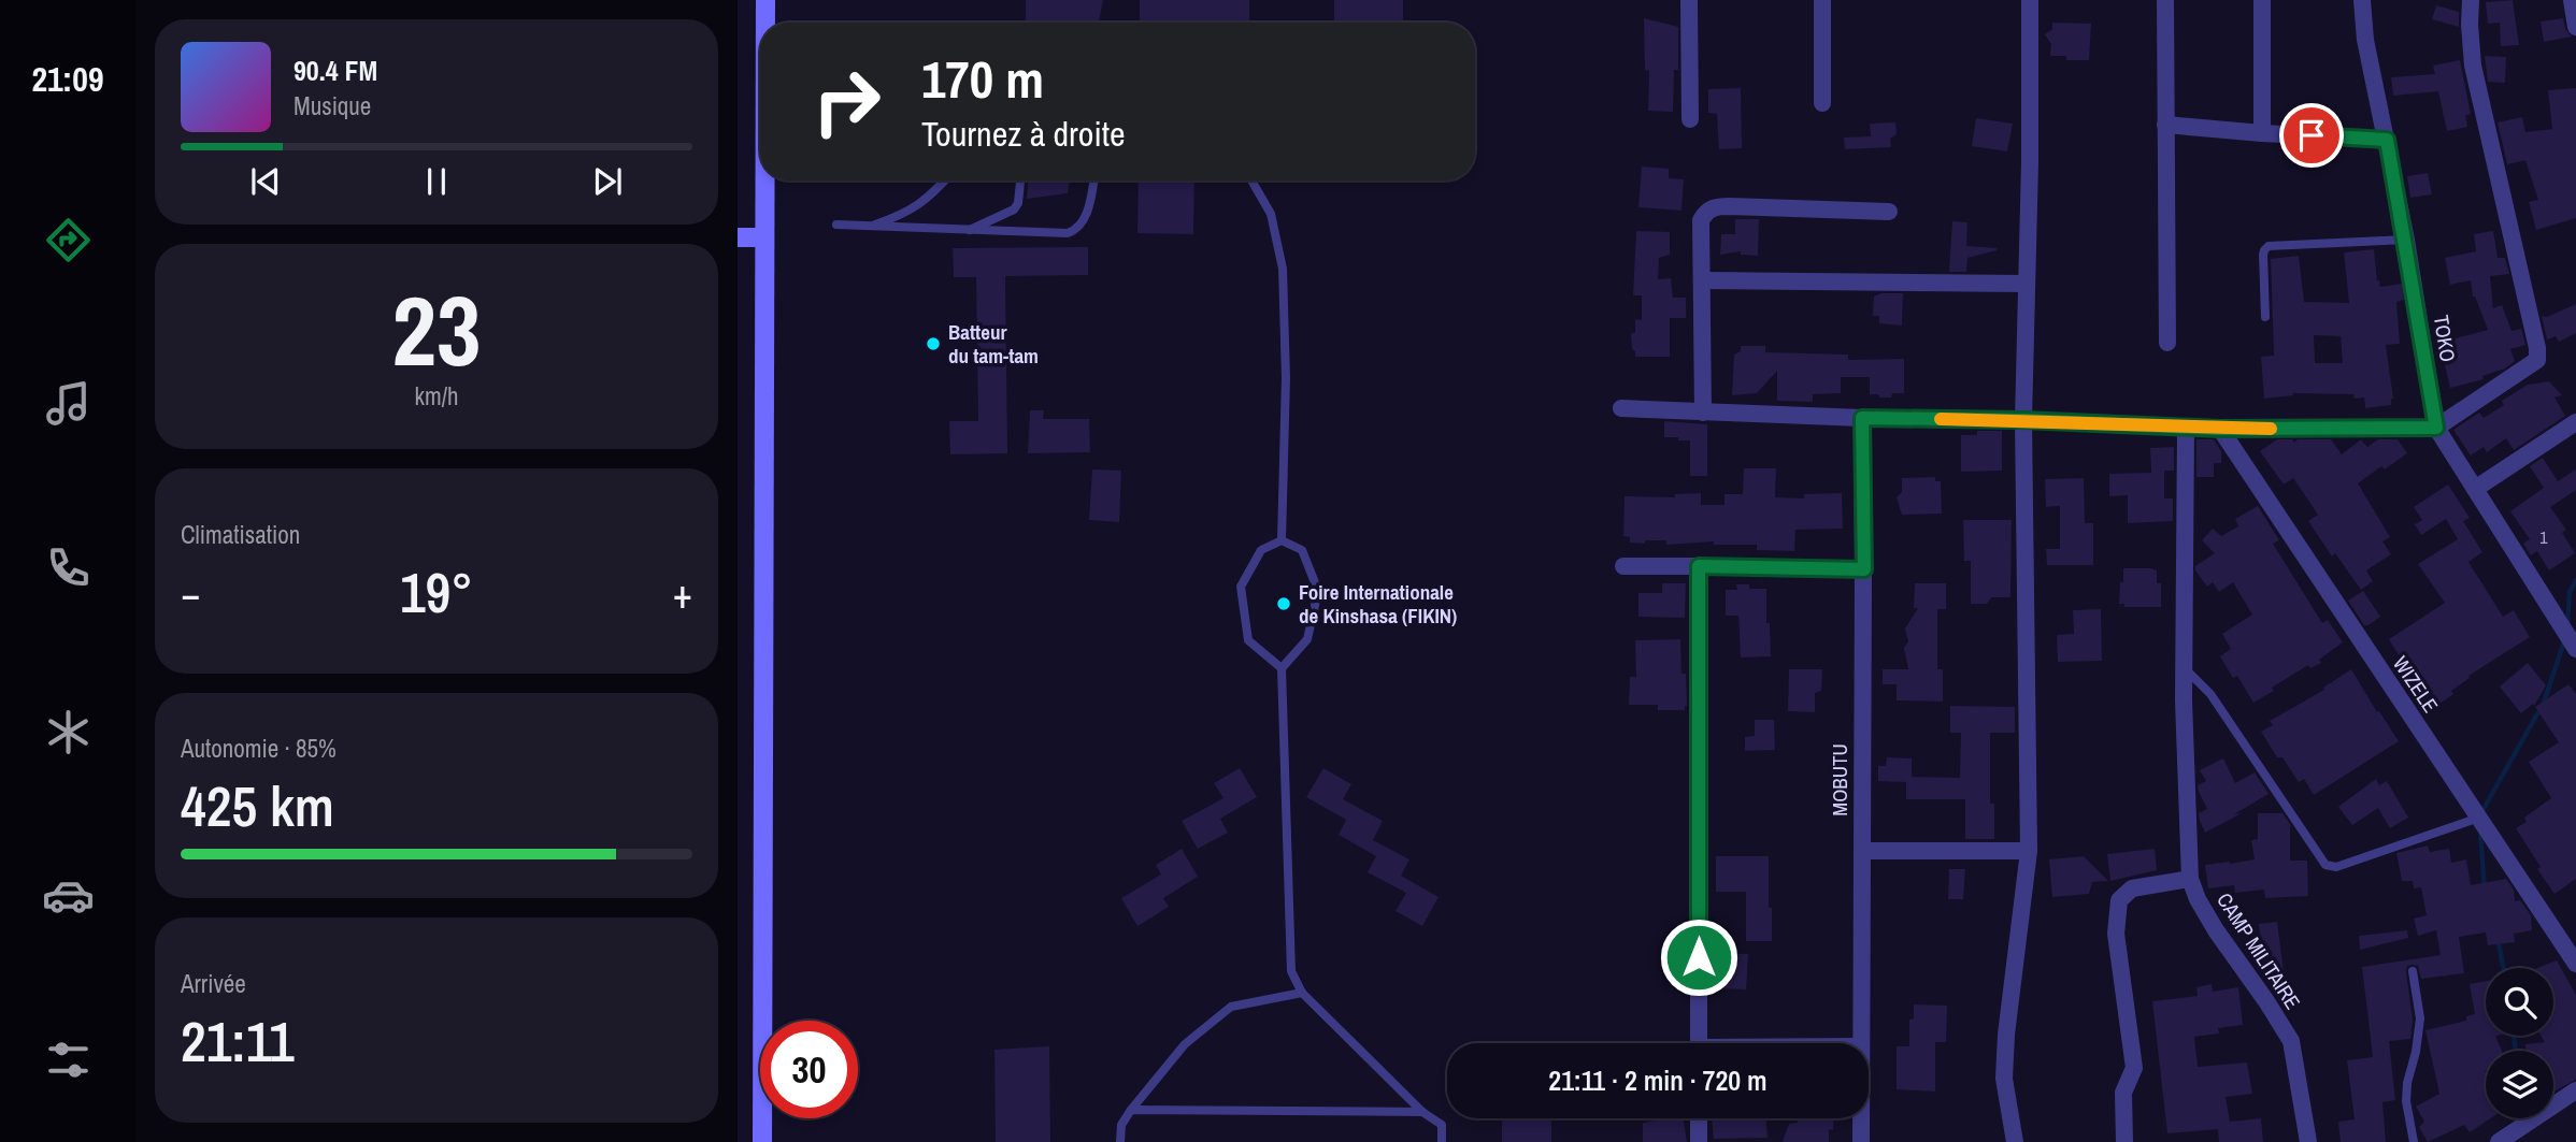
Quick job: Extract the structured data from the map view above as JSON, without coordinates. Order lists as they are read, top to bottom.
{
  "streets": {
    "street": [
      "TOKO",
      "WIZELE",
      "MOBUTU",
      "CAMP MILITAIRE"
    ]
  },
  "places": ["Batteur du tam-tam", "Foire Internationale de Kinshasa (FIKIN)"],
  "house_numbers": ["1"],
  "page": {
    "tabs": "21:09",
    "turn": ["170 m", "Tournez à droite"],
    "song": ["90.4 FM", "Musique"],
    "tile": [
      ["23", "km/h"],
      "Climatisation",
      ["Autonomie · 85%", "425 km"],
      ["Arrivée", "21:11"]
    ],
    "heat": ["−", "19°", "+"],
    "limit": "30",
    "trip": "21:11 · 2 min · 720 m"
  }
}
